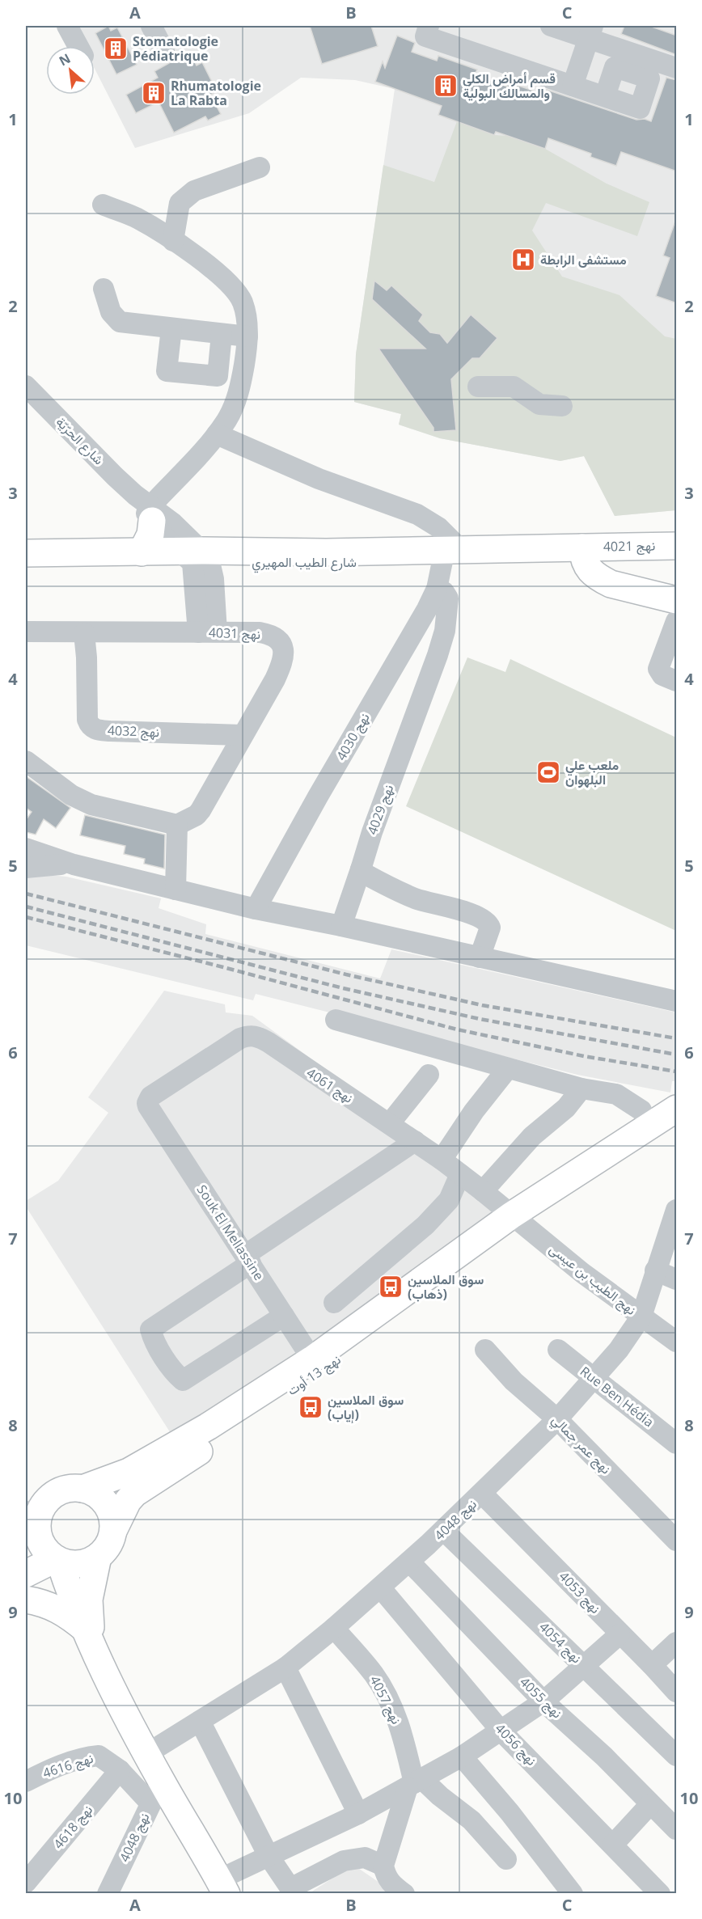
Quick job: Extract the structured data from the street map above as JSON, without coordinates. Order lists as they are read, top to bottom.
{
  "streets": {
    "main road": ["نهج 4021", "شارع الطيب المهيري", "نهج 13 أوت"],
    "street": [
      "شارع الحرّيّة",
      "نهج 4031",
      "نهج 4032",
      "نهج 4030",
      "نهج 4029",
      "نهج 4061",
      "Souk El Mellassine",
      "نهج الطيب بن عيسى",
      "Rue Ben Hédia",
      "نهج عمر جمالي",
      "نهج 4048",
      "نهج 4053",
      "نهج 4054",
      "نهج 4055",
      "نهج 4057",
      "نهج 4056",
      "نهج 4616",
      "نهج 4618"
    ]
  },
  "crossings": [
    ["شارع الحرّيّة", "شارع الطيب المهيري"],
    ["نهج 4021", "شارع الطيب المهيري"],
    ["شارع الطيب المهيري", "نهج 4030"],
    ["نهج 4031", "نهج 4032"],
    ["نهج 4030", "نهج 4029"],
    ["نهج 4061", "Souk El Mellassine"],
    ["نهج 4061", "نهج الطيب بن عيسى"],
    ["نهج 4061", "نهج 13 أوت"],
    ["Souk El Mellassine", "نهج 13 أوت"],
    ["نهج الطيب بن عيسى", "نهج 13 أوت"],
    ["نهج الطيب بن عيسى", "نهج 4048"],
    ["Rue Ben Hédia", "نهج 4048"],
    ["نهج عمر جمالي", "نهج 4048"],
    ["نهج 4048", "نهج 4053"],
    ["نهج 4048", "نهج 4054"],
    ["نهج 4048", "نهج 4055"],
    ["نهج 4048", "نهج 4057"],
    ["نهج 4048", "نهج 4056"],
    ["نهج 4048", "نهج 4616"],
    ["نهج 4616", "نهج 4618"]
  ],
  "places": {
    "building": ["Stomatologie Pédiatrique", "قسم أمراض الكلى والمسالك البولية", "Rhumatologie La Rabta"],
    "hospital": ["مستشفى الرابطة"],
    "sports": ["ملعب علي البلهوان"],
    "bus stop": ["سوق الملاسين (ذهاب)", "سوق الملاسين (إياب)"]
  },
  "north": "top left",
  "grid": {
    "columns": ["A", "B", "C"],
    "rows": [
      "1",
      "2",
      "3",
      "4",
      "5",
      "6",
      "7",
      "8",
      "9",
      "10"
    ]
  }
}
